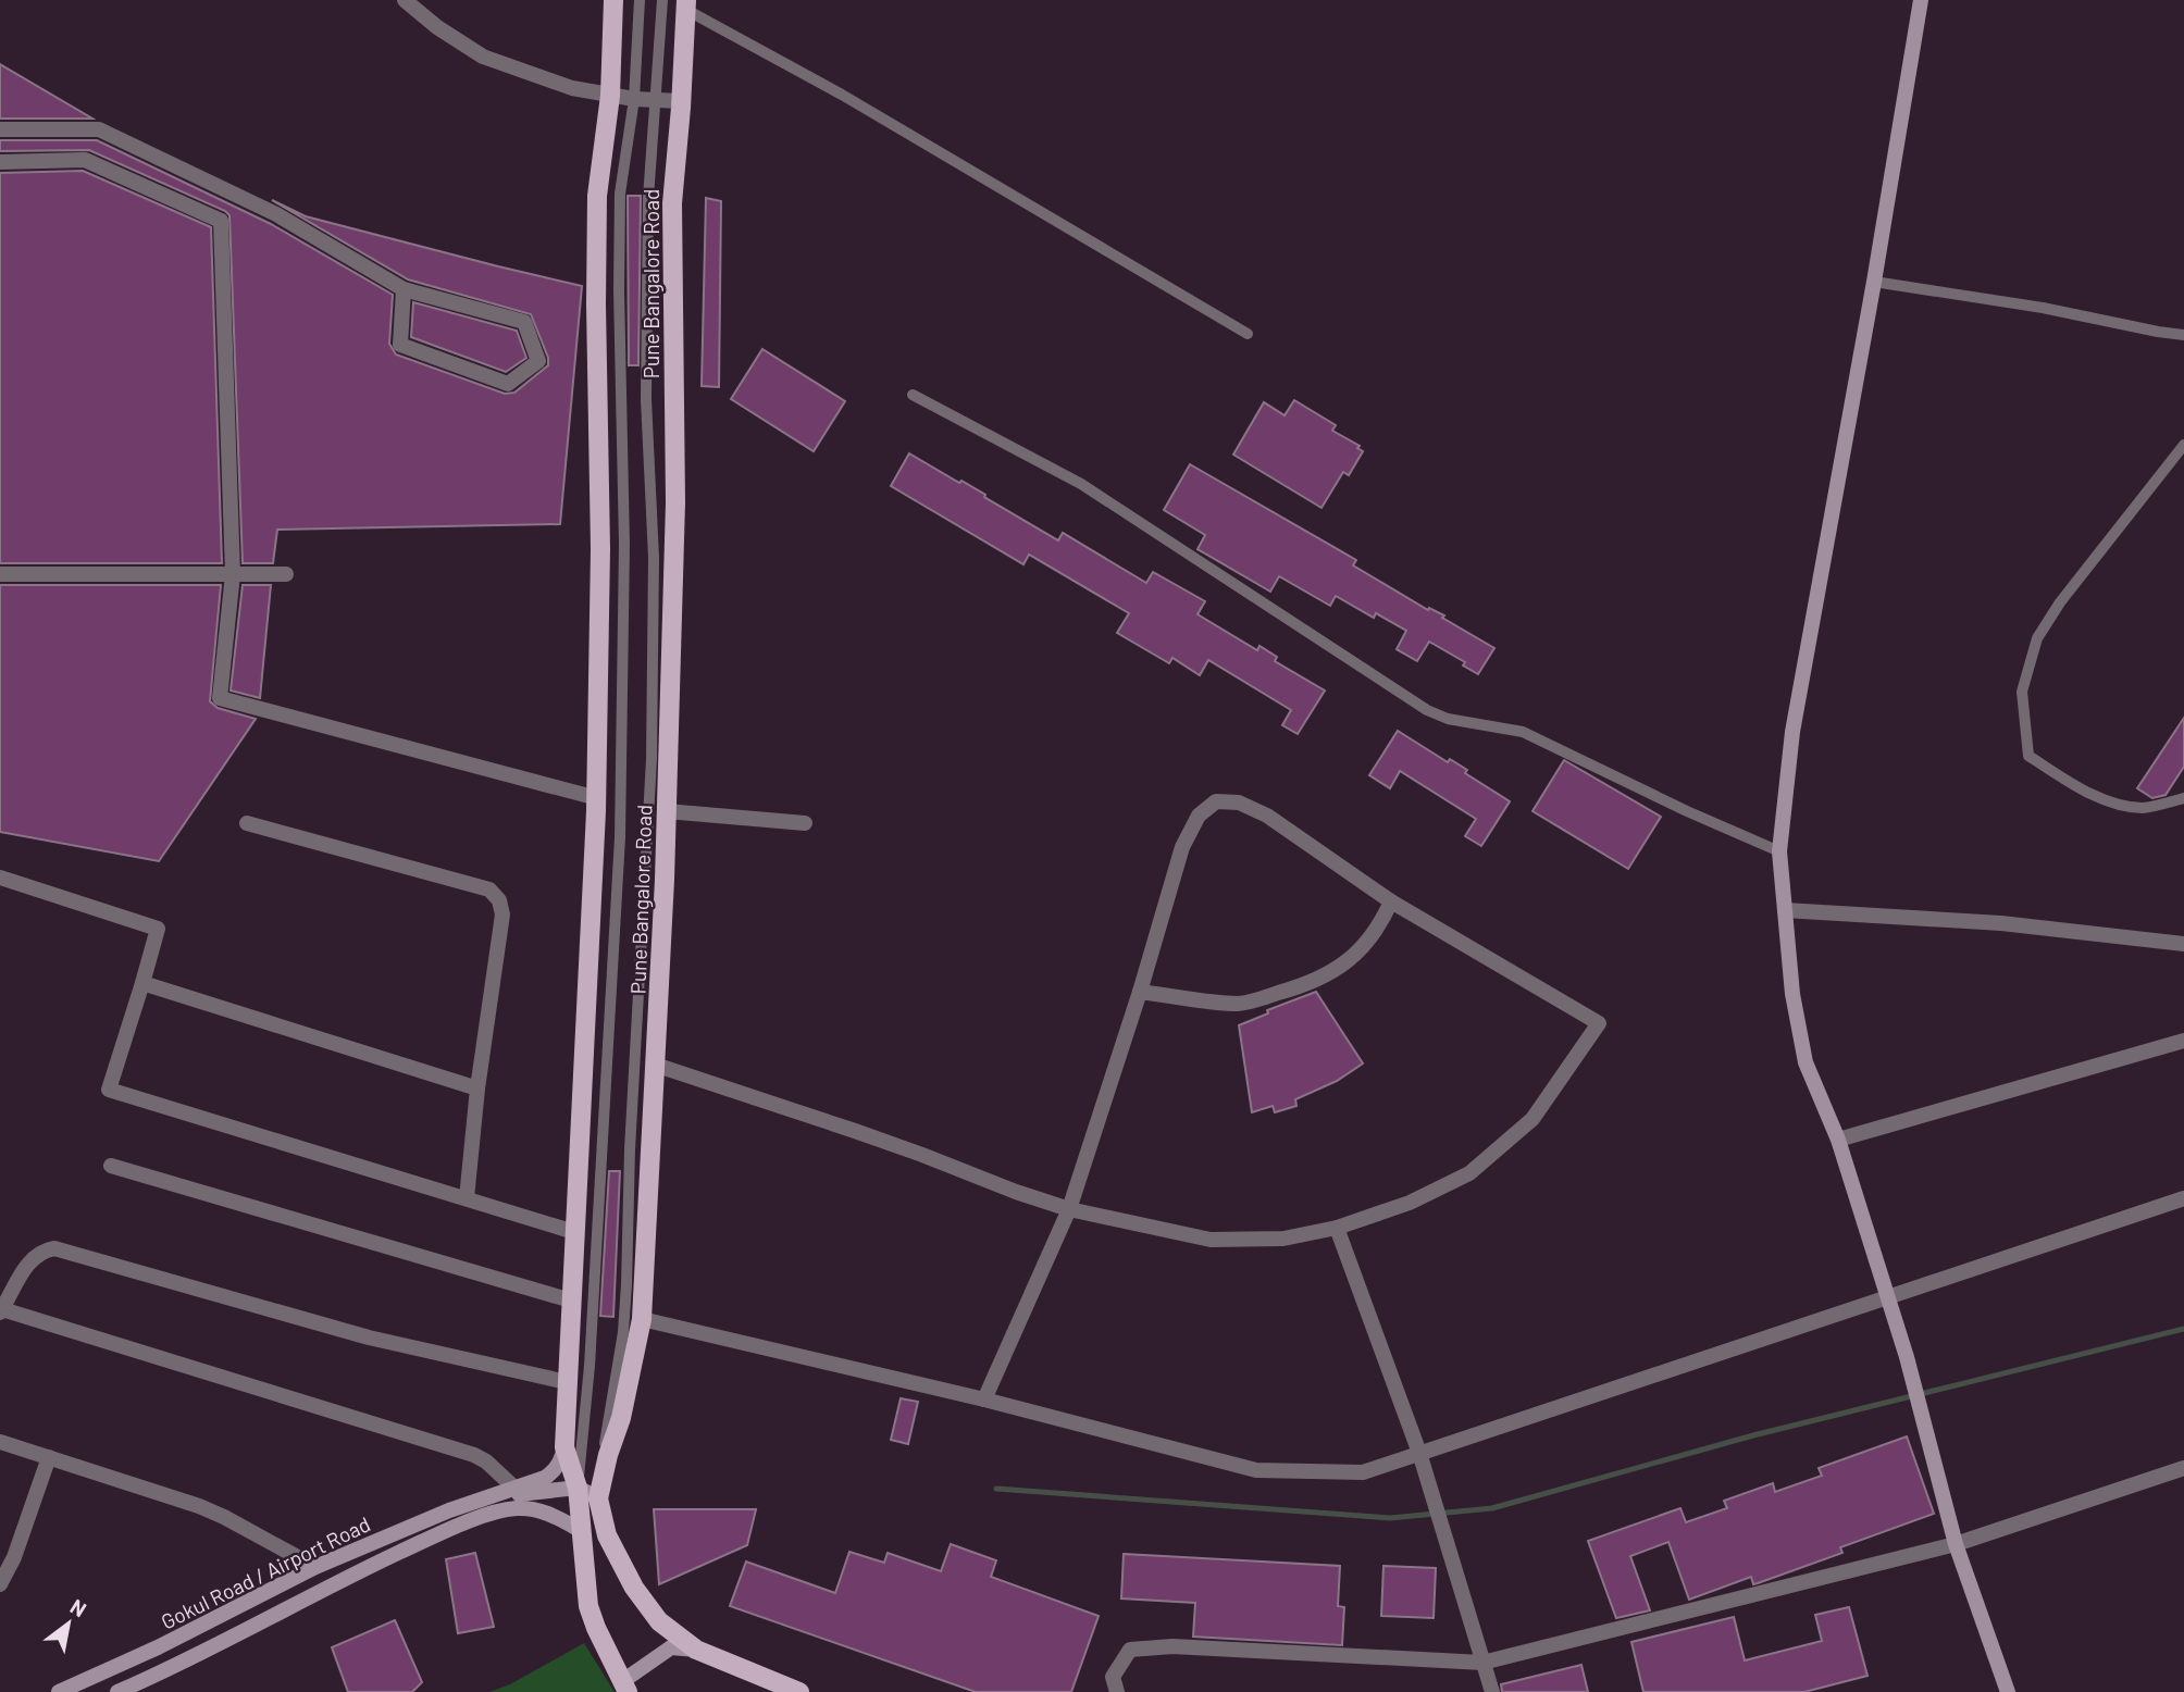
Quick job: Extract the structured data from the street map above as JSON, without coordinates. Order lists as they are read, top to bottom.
{
  "streets": {
    "main road": ["Pune Bangalore Road"],
    "street": ["Gokul Road / Airport Road"]
  },
  "north": "top right"
}
